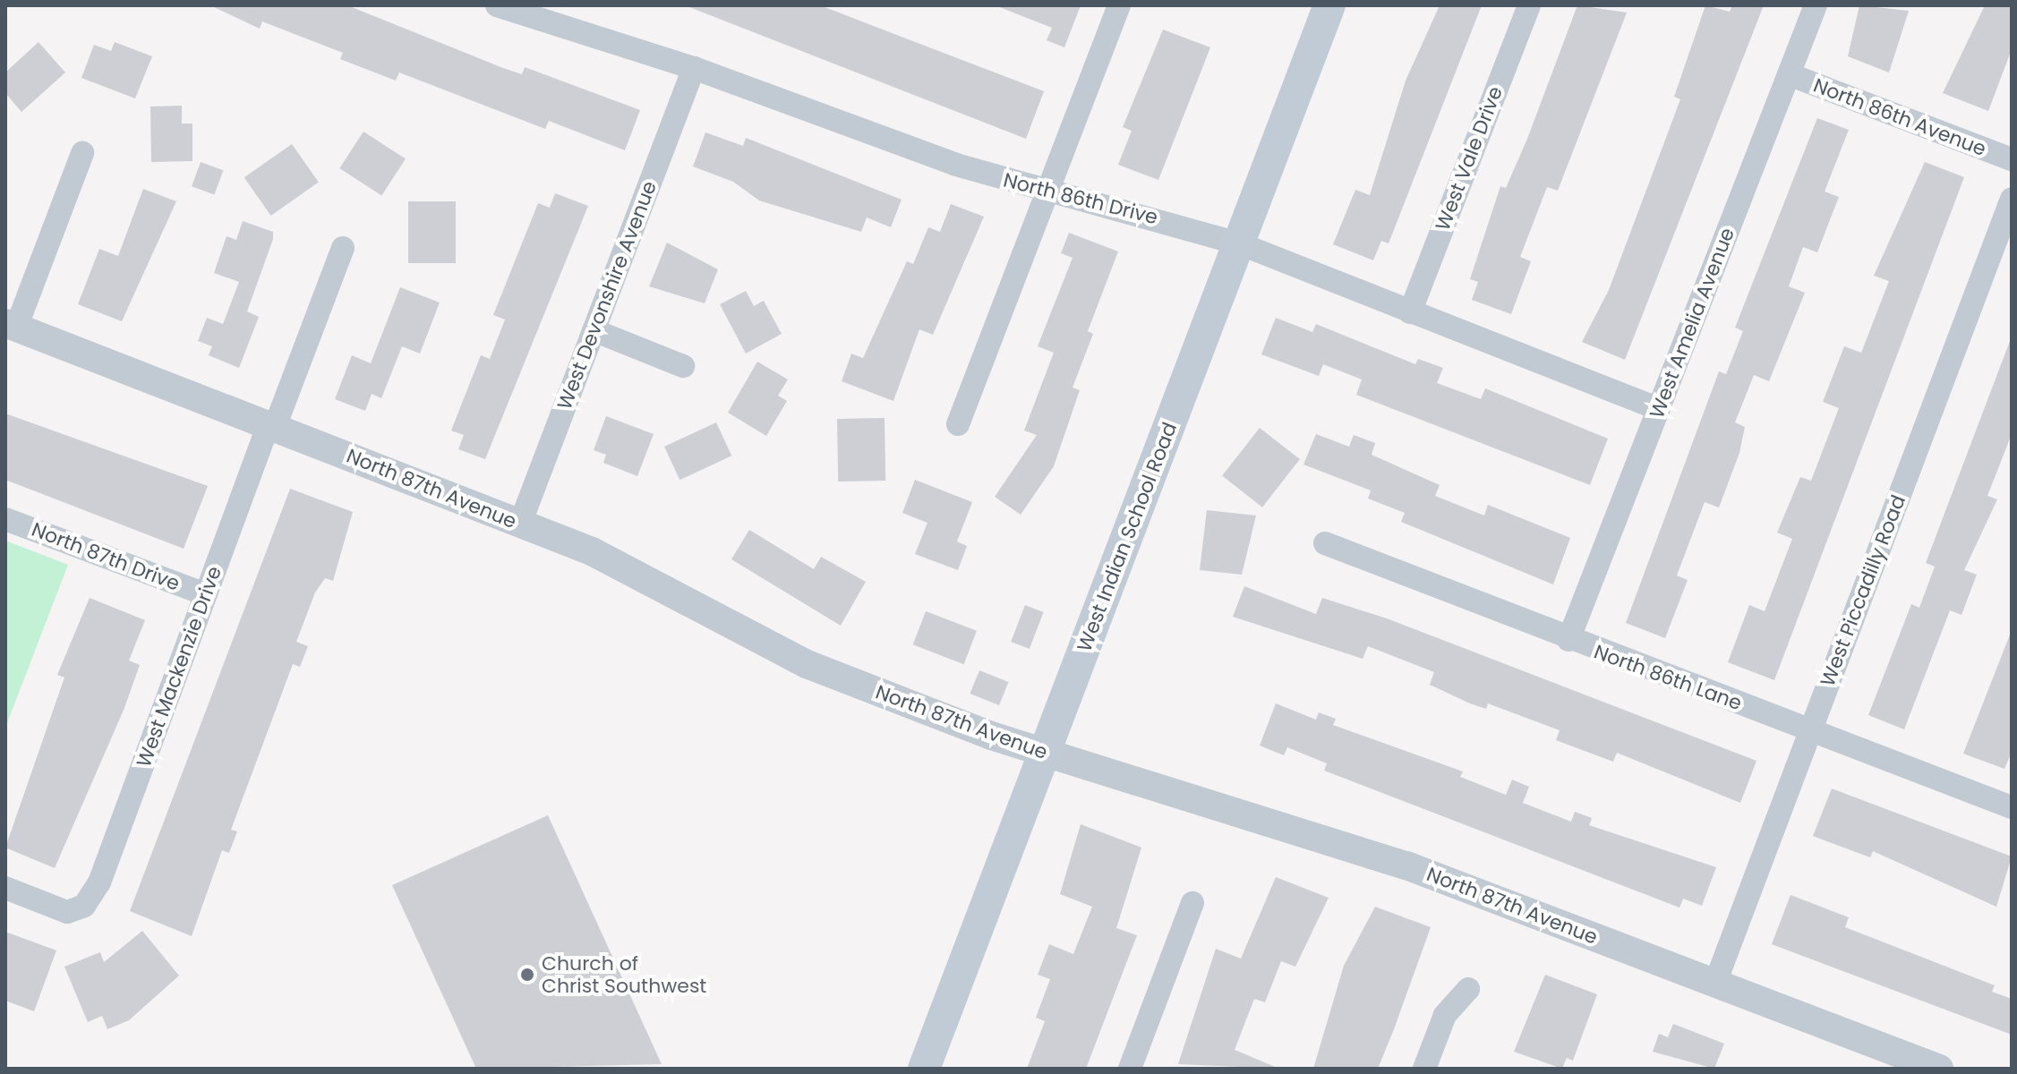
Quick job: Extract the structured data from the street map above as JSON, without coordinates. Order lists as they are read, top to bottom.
{
  "streets": {
    "main road": ["West Indian School Road"],
    "street": [
      "North 86th Avenue",
      "West Vale Drive",
      "North 86th Drive",
      "West Devonshire Avenue",
      "West Amelia Avenue",
      "North 87th Avenue",
      "North 87th Drive",
      "West Piccadilly Road",
      "West Mackenzie Drive",
      "North 86th Lane"
    ]
  },
  "crossings": [
    ["North 86th Avenue", "West Amelia Avenue"],
    ["West Vale Drive", "North 86th Drive"],
    ["North 86th Drive", "West Devonshire Avenue"],
    ["North 86th Drive", "West Amelia Avenue"],
    ["North 86th Drive", "West Indian School Road"],
    ["West Devonshire Avenue", "North 87th Avenue"],
    ["West Amelia Avenue", "North 86th Lane"],
    ["North 87th Avenue", "West Indian School Road"],
    ["North 87th Avenue", "West Piccadilly Road"],
    ["North 87th Avenue", "West Mackenzie Drive"],
    ["North 87th Drive", "West Mackenzie Drive"],
    ["West Piccadilly Road", "North 86th Lane"]
  ],
  "places": ["Church of Christ Southwest"]
}
